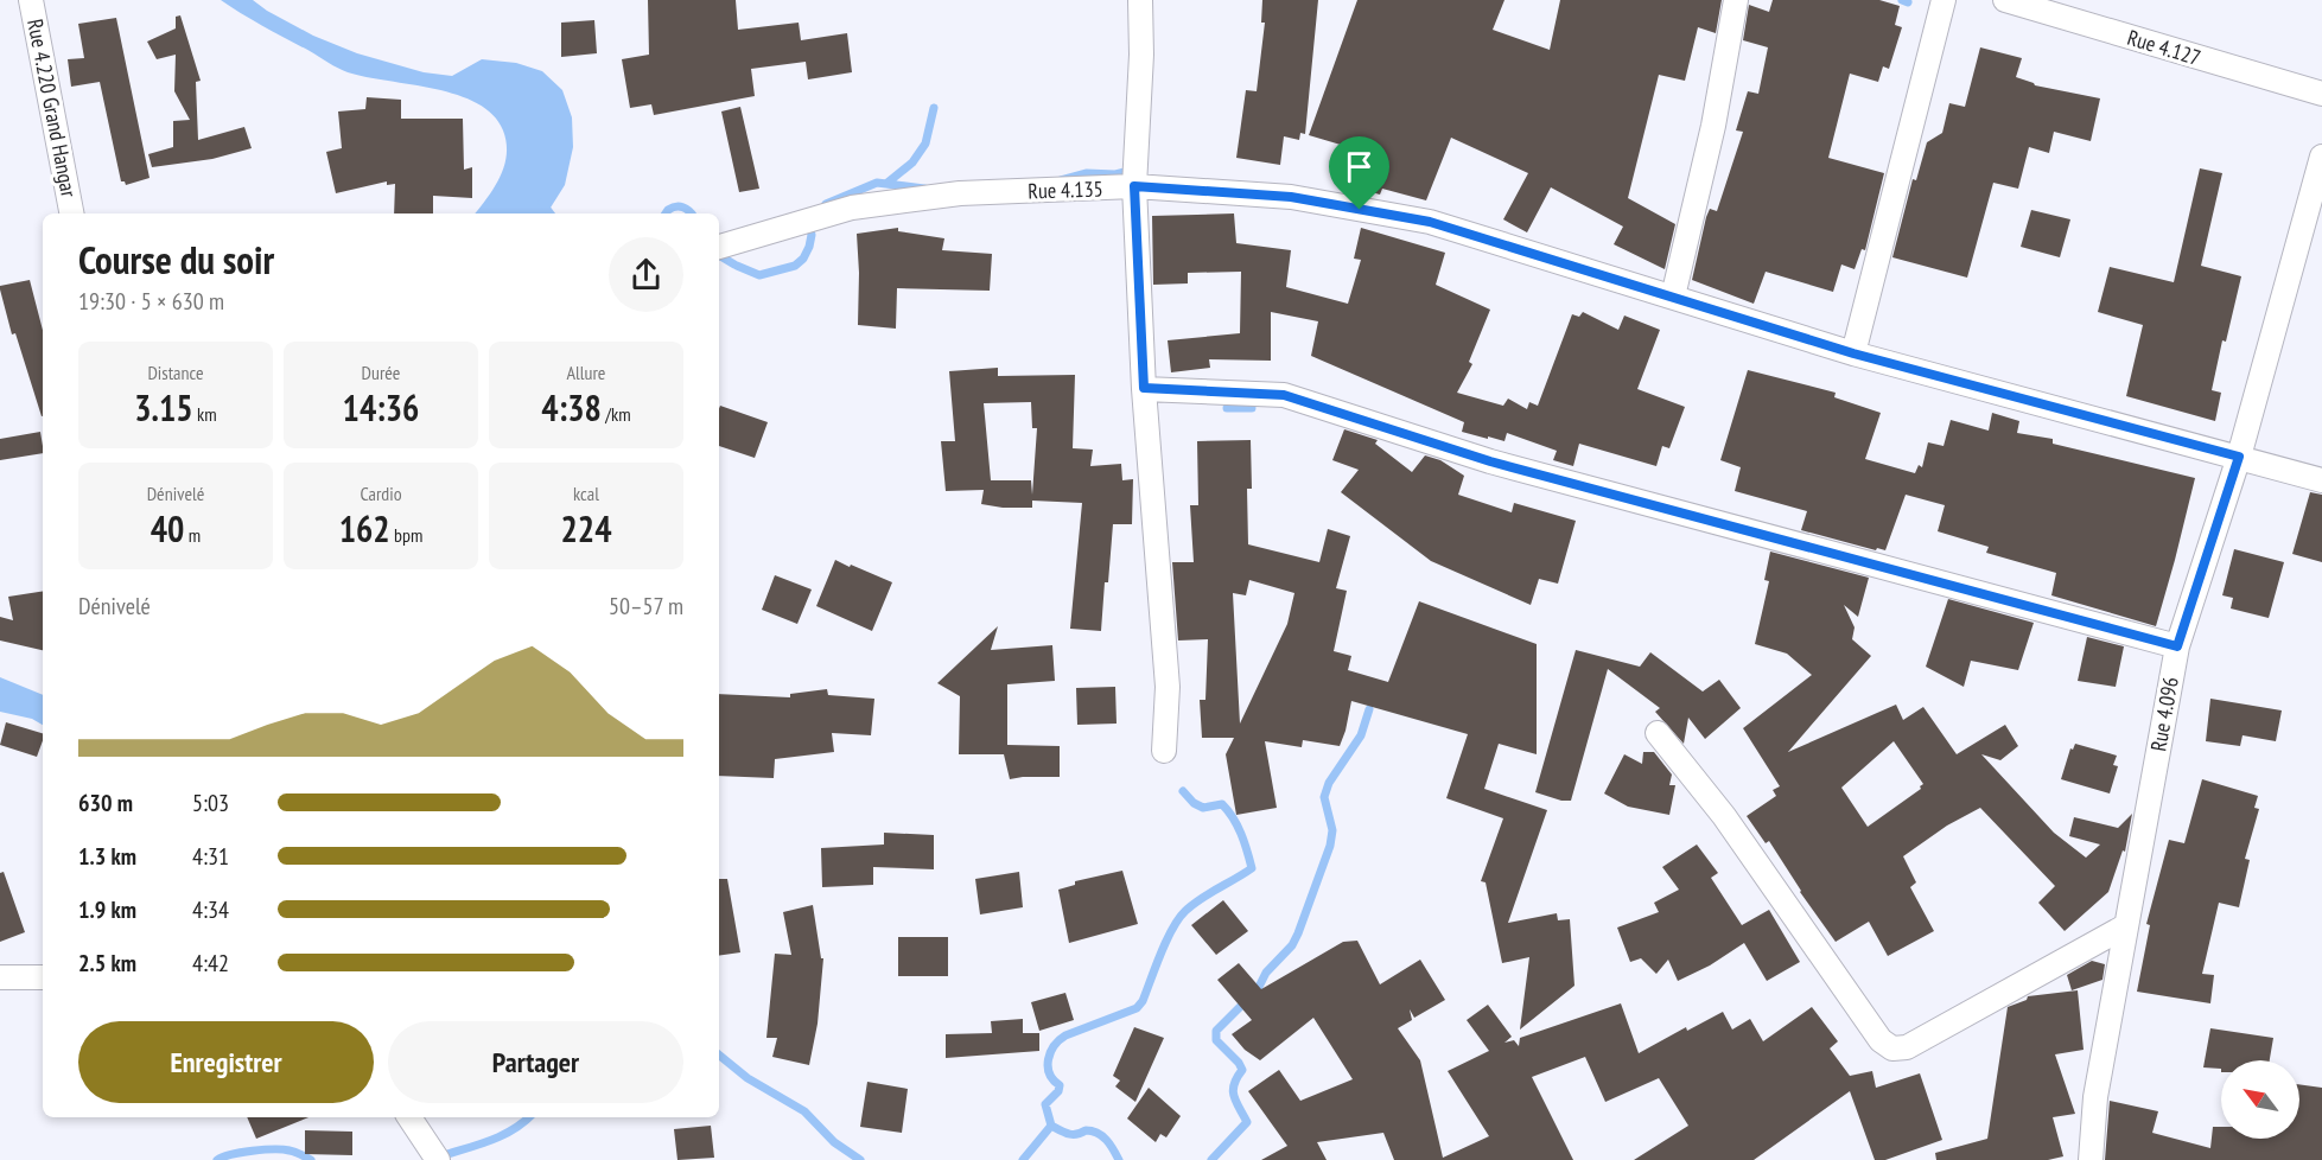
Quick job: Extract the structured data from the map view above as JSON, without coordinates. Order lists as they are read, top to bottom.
{
  "streets": {
    "street": [
      "Rue 4.127",
      "Rue 4.220 Grand Hangar",
      "Rue 4.135",
      "Rue 4.096"
    ]
  },
  "crossings": [
    ["Rue 4.135", "Rue 4.096"]
  ],
  "north": "top left",
  "page": {
    "heading": ["Course du soir", "19:30 · 5 × 630 m"],
    "stats": [
      ["Distance", "3.15 km"],
      ["Durée", "14:36"],
      ["Allure", "4:38 /km"],
      ["Dénivelé", "40 m"],
      ["Cardio", "162 bpm"],
      ["kcal", "224"]
    ],
    "chart": ["Dénivelé", "50–57 m"],
    "list": [
      {
        "name": "630 m",
        "note": "5:03"
      },
      {
        "name": "1.3 km",
        "note": "4:31"
      },
      {
        "name": "1.9 km",
        "note": "4:34"
      },
      {
        "name": "2.5 km",
        "note": "4:42"
      }
    ],
    "buttons": ["Enregistrer", "Partager"]
  }
}
